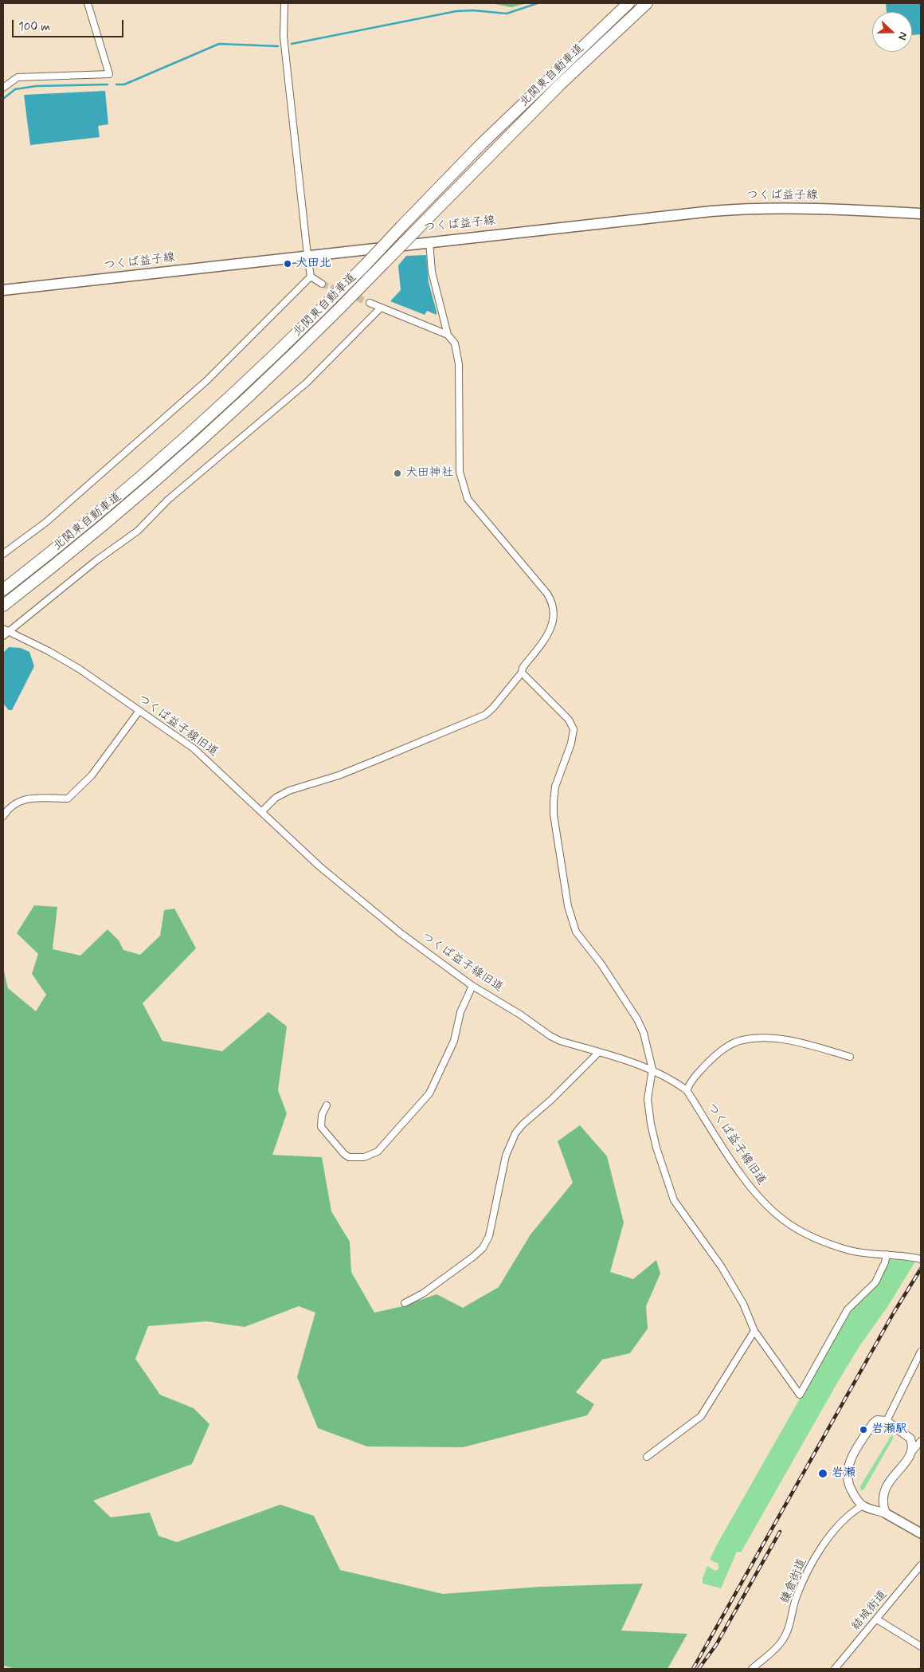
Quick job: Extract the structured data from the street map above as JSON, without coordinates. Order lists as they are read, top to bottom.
{
  "streets": {
    "highway": ["北関東自動車道"],
    "main road": ["つくば益子線"],
    "street": ["つくば益子線旧道", "鎌倉街道", "結城街道"]
  },
  "places": [
    "犬田北",
    "犬田神社",
    "岩瀬駅",
    "岩瀬"
  ],
  "scale_bar": "100 m",
  "north": "right"
}
